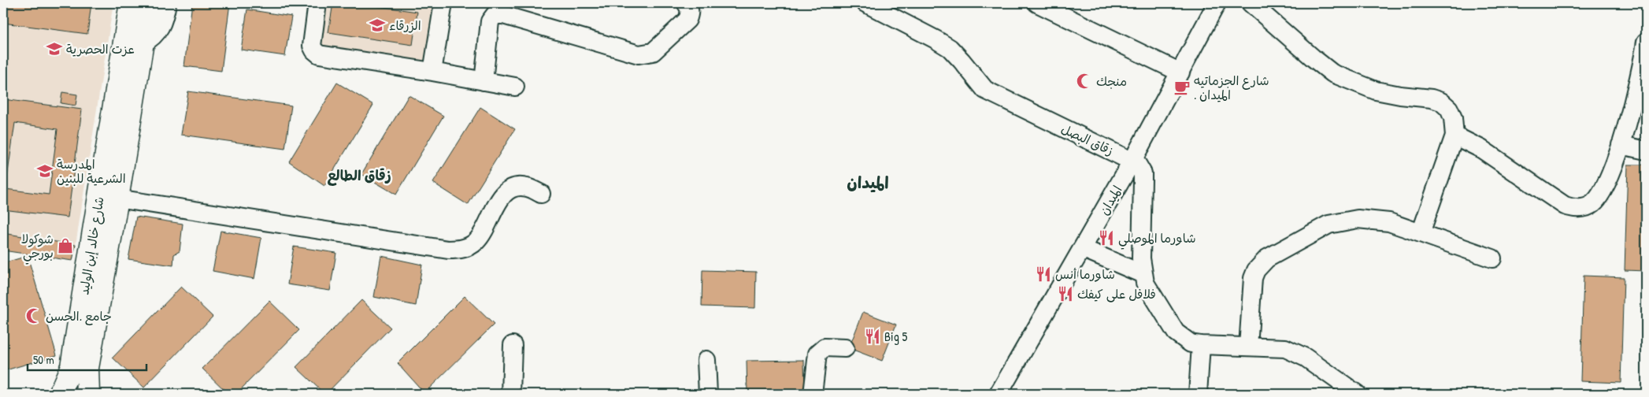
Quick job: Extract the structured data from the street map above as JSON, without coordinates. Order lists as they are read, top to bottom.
{
  "streets": {
    "main road": ["شارع خالد إبن الوليد"],
    "street": ["زقاق البصل", "الميدان"]
  },
  "crossings": [
    ["زقاق البصل", "الميدان"]
  ],
  "districts": ["زقاق الطالع", "الميدان"],
  "places": {
    "school or university": ["الزرقاء", "عزت الحصرية", "المدرسة الشرعية للبنين"],
    "mosque": ["منجك", "جامع .الحسن"],
    "cafe": ["شارع الجزماتيه . الميدان"],
    "restaurant": [
      "شاورما الموصلي",
      "شاورما أنس",
      "فلافل على كيفك",
      "Big 5"
    ],
    "shop": ["شوكولا بورجي"]
  },
  "scale_bar": "50 m"
}
